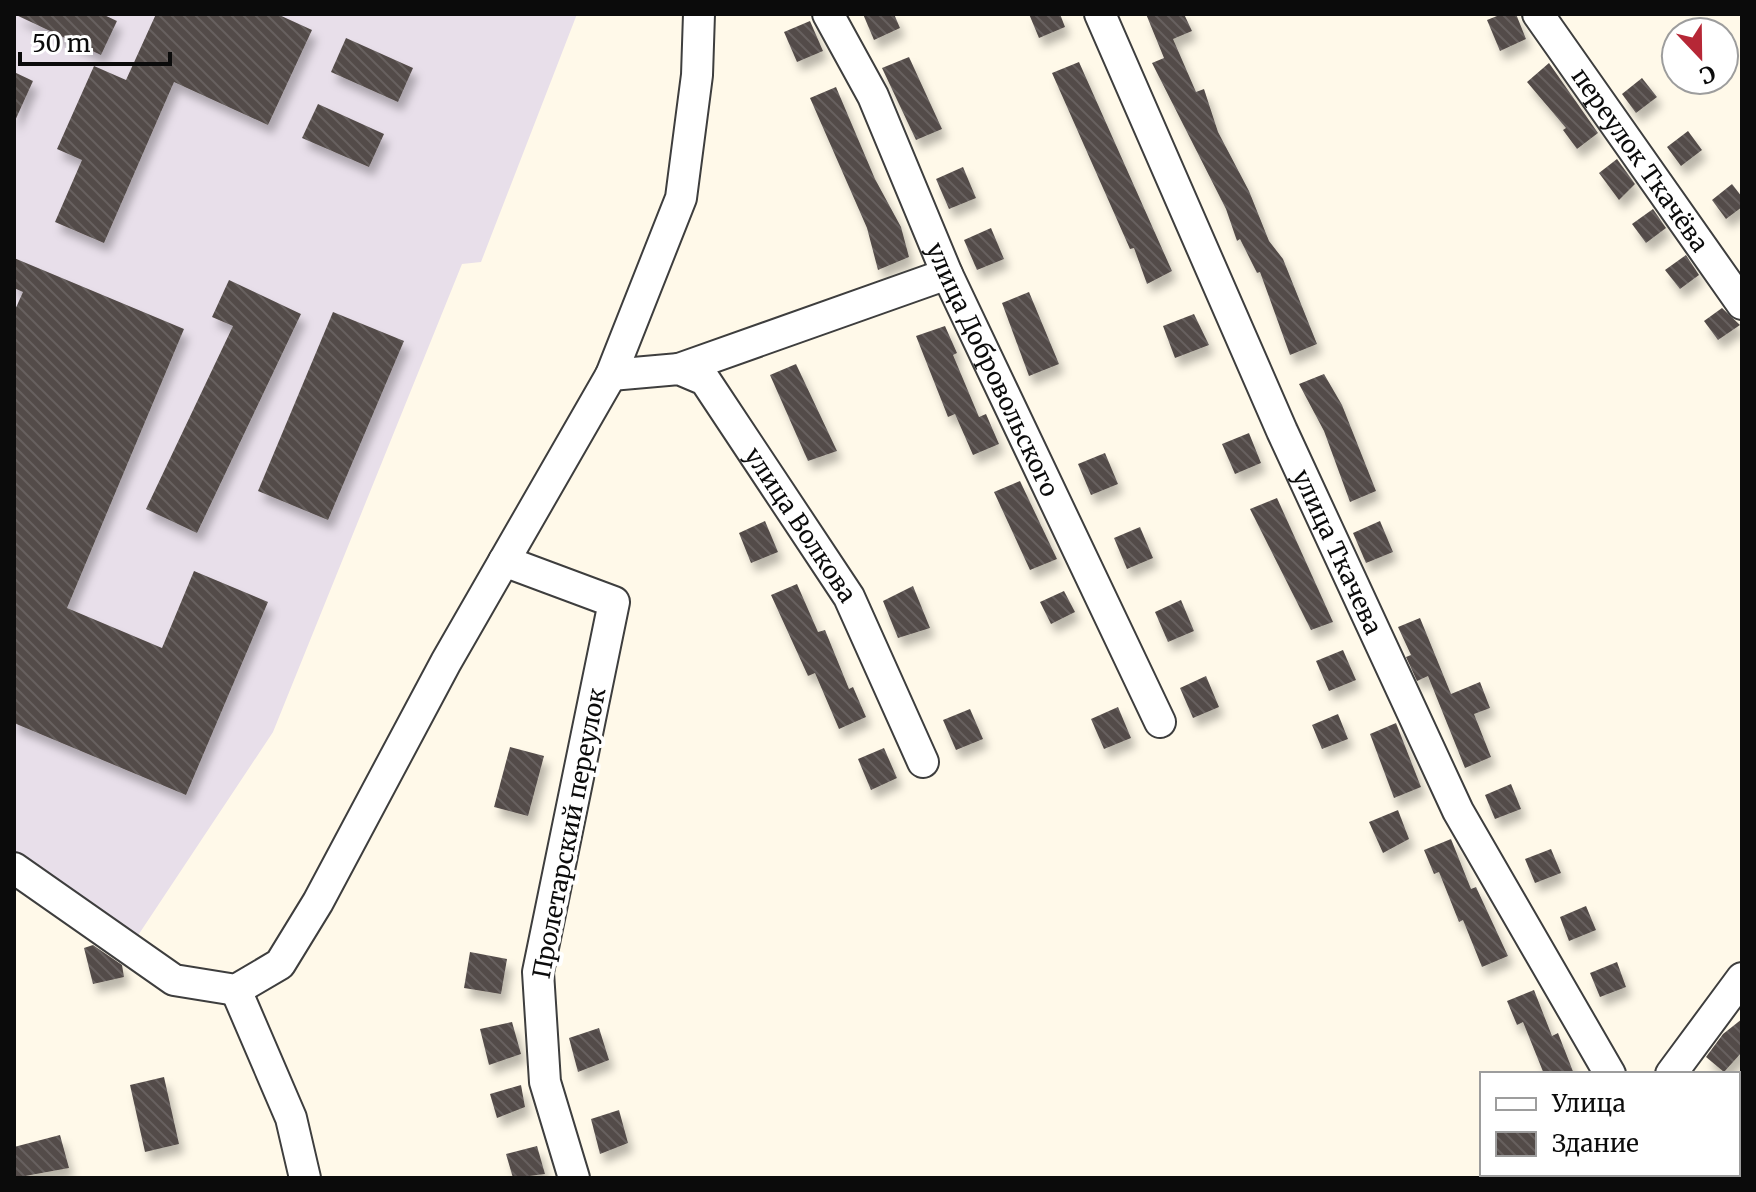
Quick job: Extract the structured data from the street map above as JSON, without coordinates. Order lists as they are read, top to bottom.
{
  "streets": {
    "street": [
      "переулок Ткачёва",
      "улица Добровольского",
      "улица Волкова",
      "улица Ткачева",
      "Пролетарский переулок"
    ]
  },
  "legend": ["Улица", "Здание"],
  "scale_bar": "50 m",
  "north": "bottom"
}
